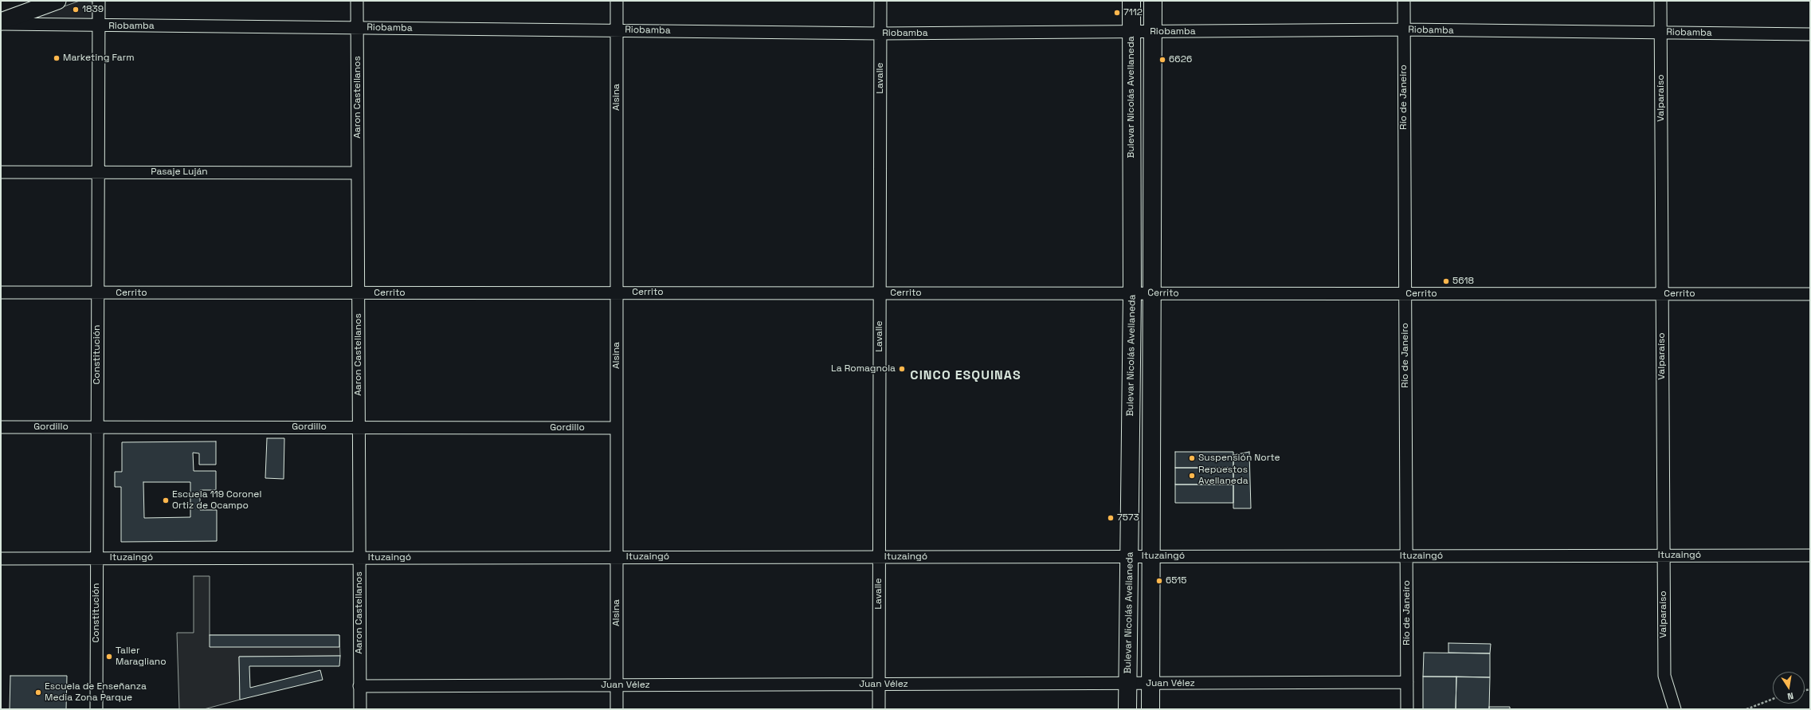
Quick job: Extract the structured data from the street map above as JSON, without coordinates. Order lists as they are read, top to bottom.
{
  "streets": {
    "main road": ["Bulevar Nicolás Avellaneda"],
    "street": [
      "Riobamba",
      "Lavalle",
      "Aaron Castellanos",
      "Alsina",
      "Río de Janeiro",
      "Valparaíso",
      "Pasaje Luján",
      "Cerrito",
      "Constitución",
      "Gordillo",
      "Ituzaingó",
      "Juan Vélez"
    ]
  },
  "crossings": [
    ["Riobamba", "Lavalle"],
    ["Riobamba", "Aaron Castellanos"],
    ["Riobamba", "Alsina"],
    ["Riobamba", "Bulevar Nicolás Avellaneda"],
    ["Riobamba", "Río de Janeiro"],
    ["Riobamba", "Valparaíso"],
    ["Riobamba", "Constitución"],
    ["Lavalle", "Cerrito"],
    ["Lavalle", "Ituzaingó"],
    ["Lavalle", "Juan Vélez"],
    ["Aaron Castellanos", "Pasaje Luján"],
    ["Aaron Castellanos", "Cerrito"],
    ["Aaron Castellanos", "Gordillo"],
    ["Aaron Castellanos", "Ituzaingó"],
    ["Aaron Castellanos", "Juan Vélez"],
    ["Alsina", "Cerrito"],
    ["Alsina", "Gordillo"],
    ["Alsina", "Ituzaingó"],
    ["Alsina", "Juan Vélez"],
    ["Bulevar Nicolás Avellaneda", "Cerrito"],
    ["Bulevar Nicolás Avellaneda", "Ituzaingó"],
    ["Bulevar Nicolás Avellaneda", "Juan Vélez"],
    ["Río de Janeiro", "Cerrito"],
    ["Río de Janeiro", "Ituzaingó"],
    ["Río de Janeiro", "Juan Vélez"],
    ["Valparaíso", "Cerrito"],
    ["Valparaíso", "Ituzaingó"],
    ["Pasaje Luján", "Constitución"],
    ["Cerrito", "Constitución"],
    ["Constitución", "Gordillo"],
    ["Constitución", "Ituzaingó"]
  ],
  "districts": ["CINCO ESQUINAS"],
  "places": [
    "1839",
    "7112",
    "Marketing Farm",
    "6626",
    "5618",
    "La Romagnola",
    "Suspensión Norte",
    "Repuestos Avellaneda",
    "Escuela 119 Coronel Ortiz de Ocampo",
    "7573",
    "6515",
    "Taller Maragliano",
    "Escuela de Enseñanza Media Zona Parque"
  ],
  "north": "bottom"
}
